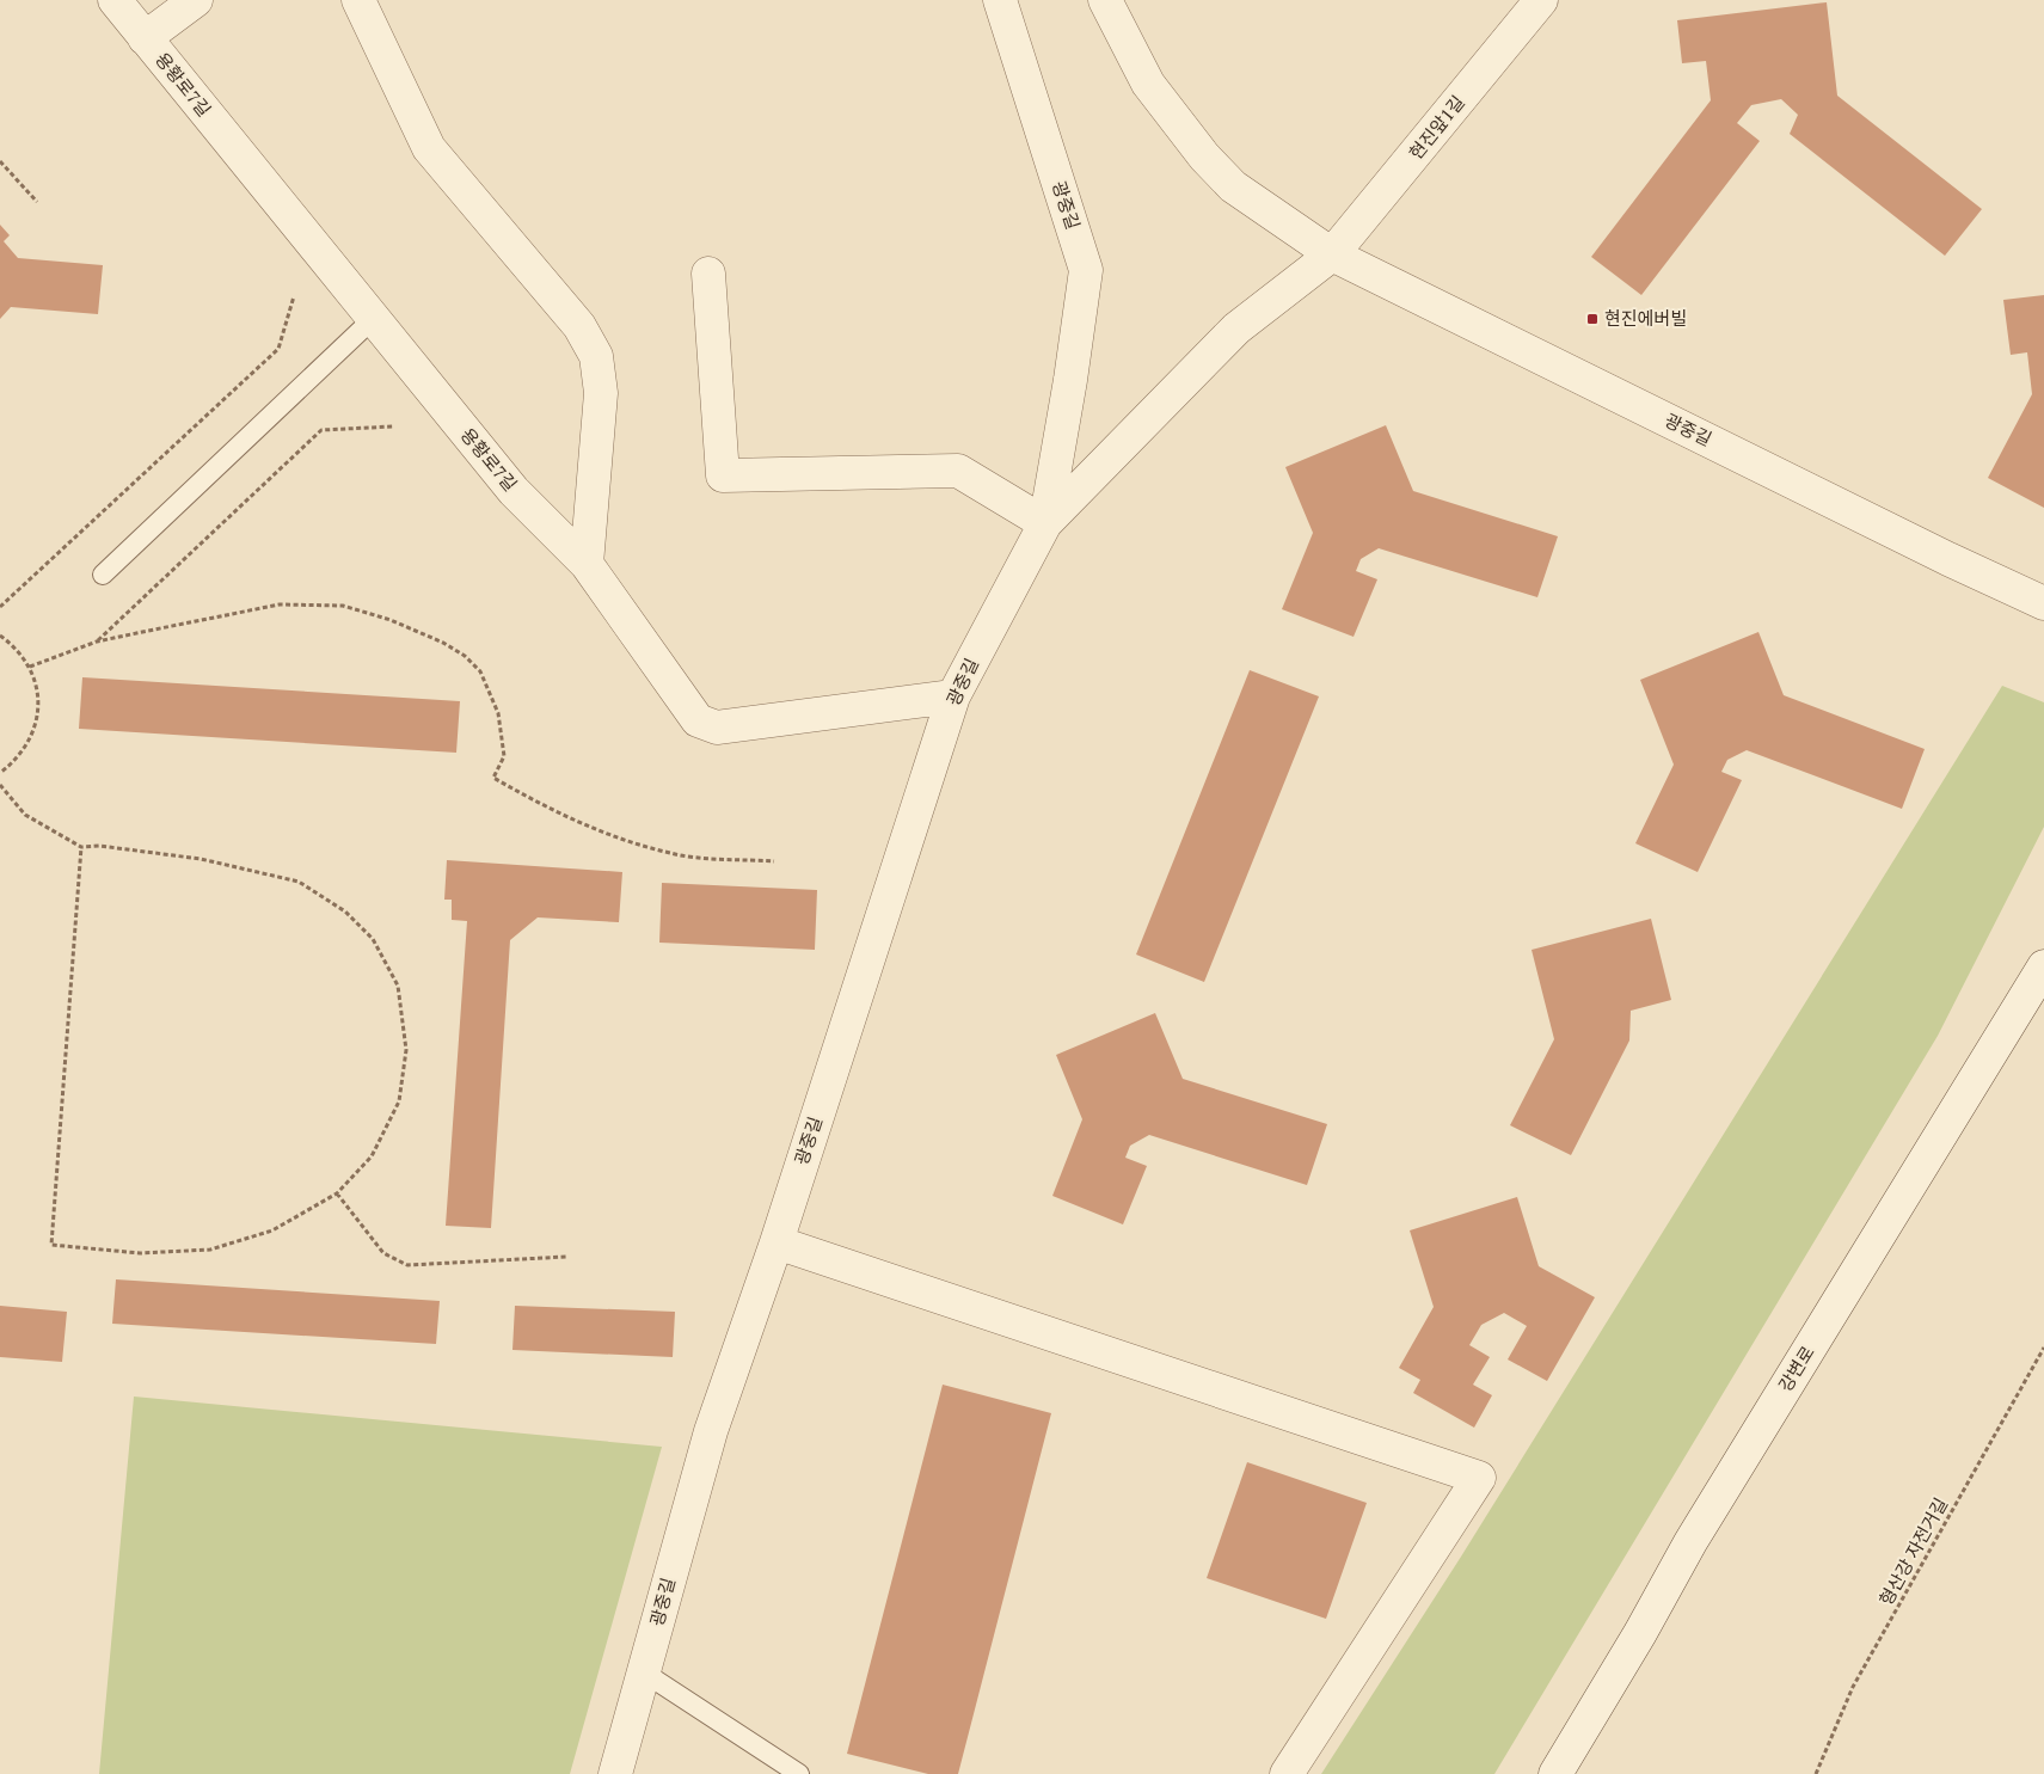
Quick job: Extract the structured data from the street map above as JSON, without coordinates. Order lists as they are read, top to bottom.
{
  "streets": {
    "street": [
      "용황로7길",
      "현진앞1길",
      "광중길",
      "강변로"
    ],
    "path": ["형산강 자전거길"]
  },
  "crossings": [
    ["용황로7길", "광중길"],
    ["현진앞1길", "광중길"]
  ],
  "places": {
    "transit": ["현진에버빌"]
  }
}
